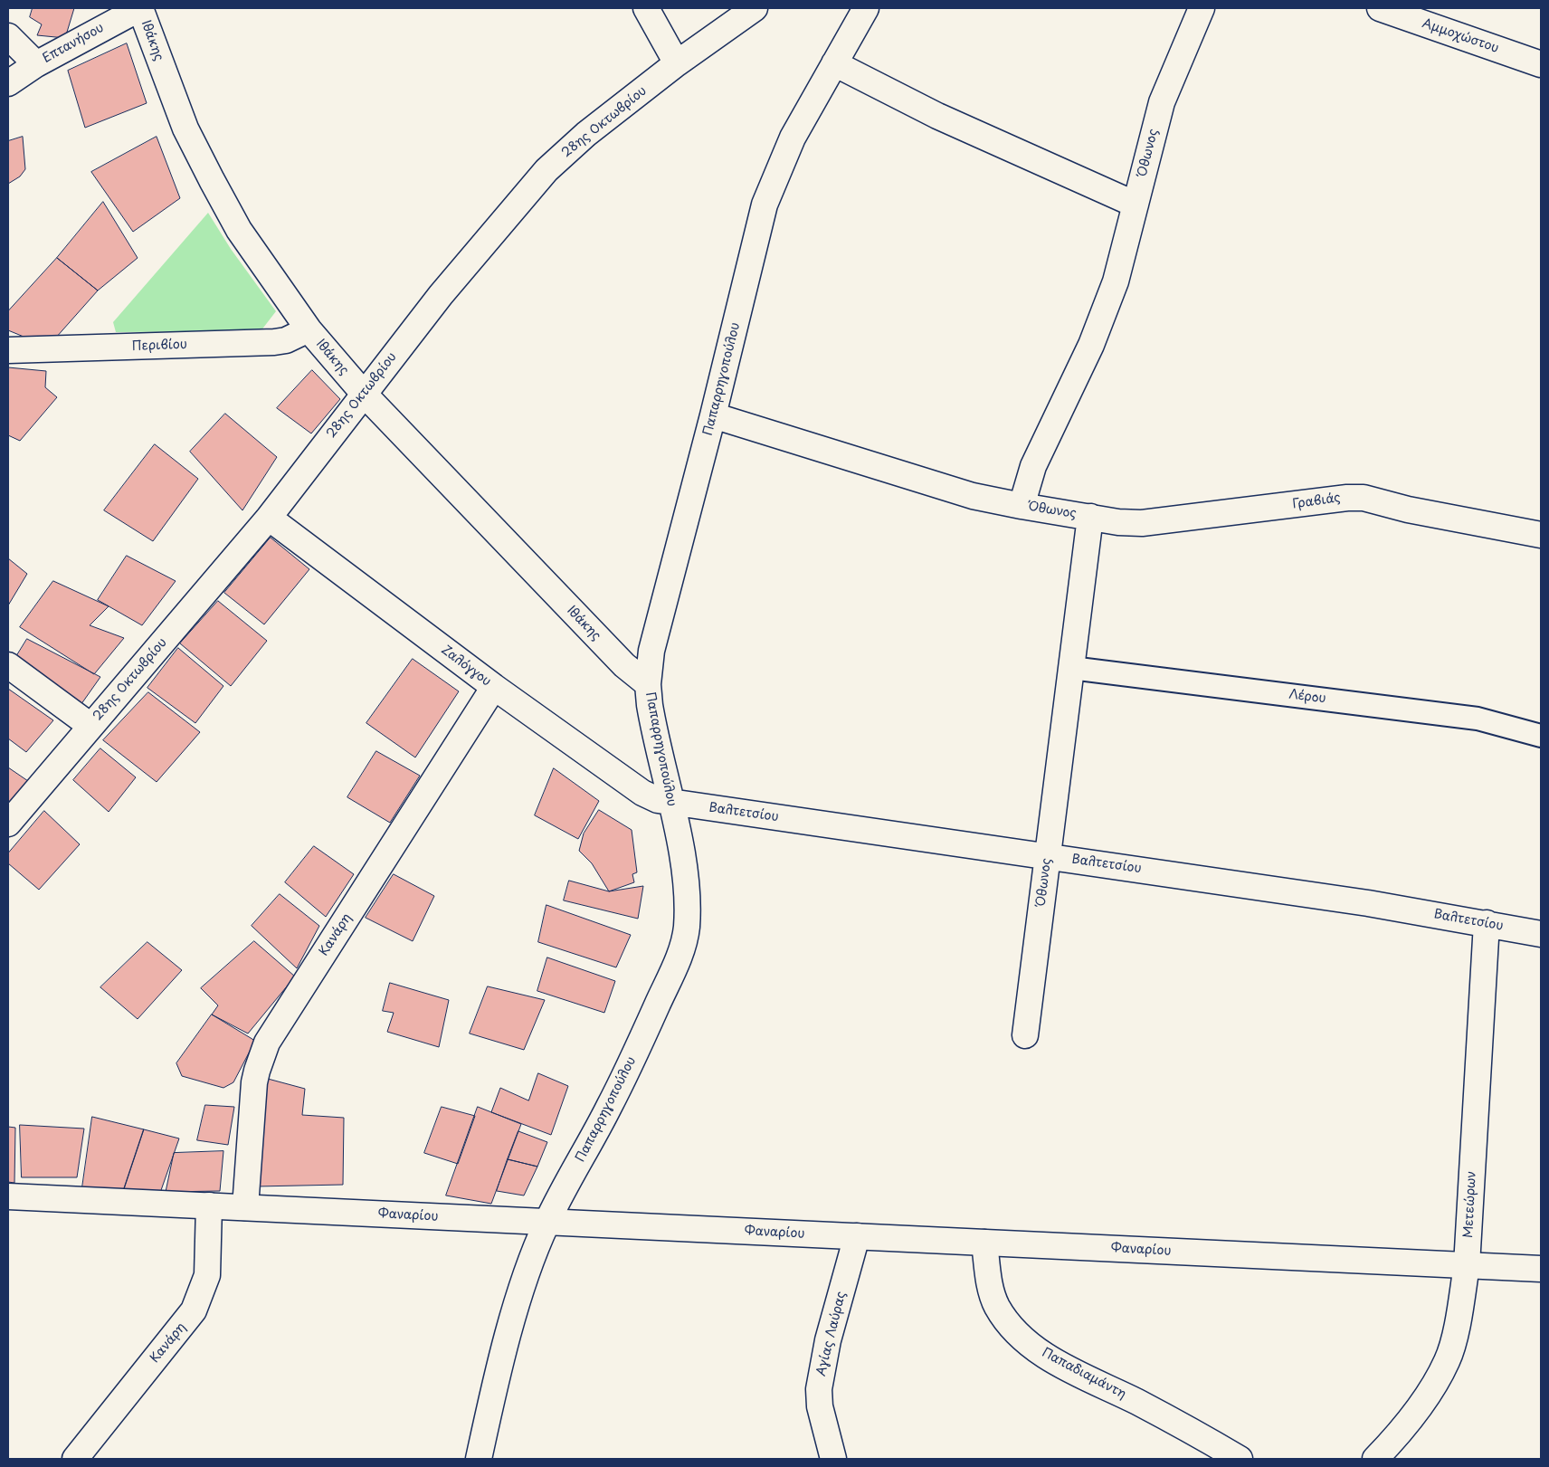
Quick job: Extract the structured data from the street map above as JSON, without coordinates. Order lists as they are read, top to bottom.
{
  "streets": {
    "street": [
      "Αμμοχώστου",
      "Ιθάκης",
      "Επτανήσου",
      "28ης Οκτωβρίου",
      "Όθωνος",
      "Περιβίου",
      "Παπαρρηγοπούλου",
      "Γραβιάς",
      "Ζαλόγγου",
      "Λέρου",
      "Βαλτετσίου",
      "Κανάρη",
      "Μετεώρων",
      "Φαναρίου",
      "Αγίας Λαύρας",
      "Παπαδιαμάντη"
    ]
  },
  "crossings": [
    ["Ιθάκης", "Επτανήσου"],
    ["Ιθάκης", "28ης Οκτωβρίου"],
    ["Ιθάκης", "Περιβίου"],
    ["Ιθάκης", "Παπαρρηγοπούλου"],
    ["28ης Οκτωβρίου", "Ζαλόγγου"],
    ["Όθωνος", "Γραβιάς"],
    ["Όθωνος", "Λέρου"],
    ["Όθωνος", "Βαλτετσίου"],
    ["Παπαρρηγοπούλου", "Ζαλόγγου"],
    ["Παπαρρηγοπούλου", "Βαλτετσίου"],
    ["Παπαρρηγοπούλου", "Φαναρίου"],
    ["Ζαλόγγου", "Βαλτετσίου"],
    ["Ζαλόγγου", "Κανάρη"],
    ["Βαλτετσίου", "Μετεώρων"],
    ["Κανάρη", "Φαναρίου"],
    ["Μετεώρων", "Φαναρίου"],
    ["Φαναρίου", "Αγίας Λαύρας"],
    ["Φαναρίου", "Παπαδιαμάντη"]
  ]
}
